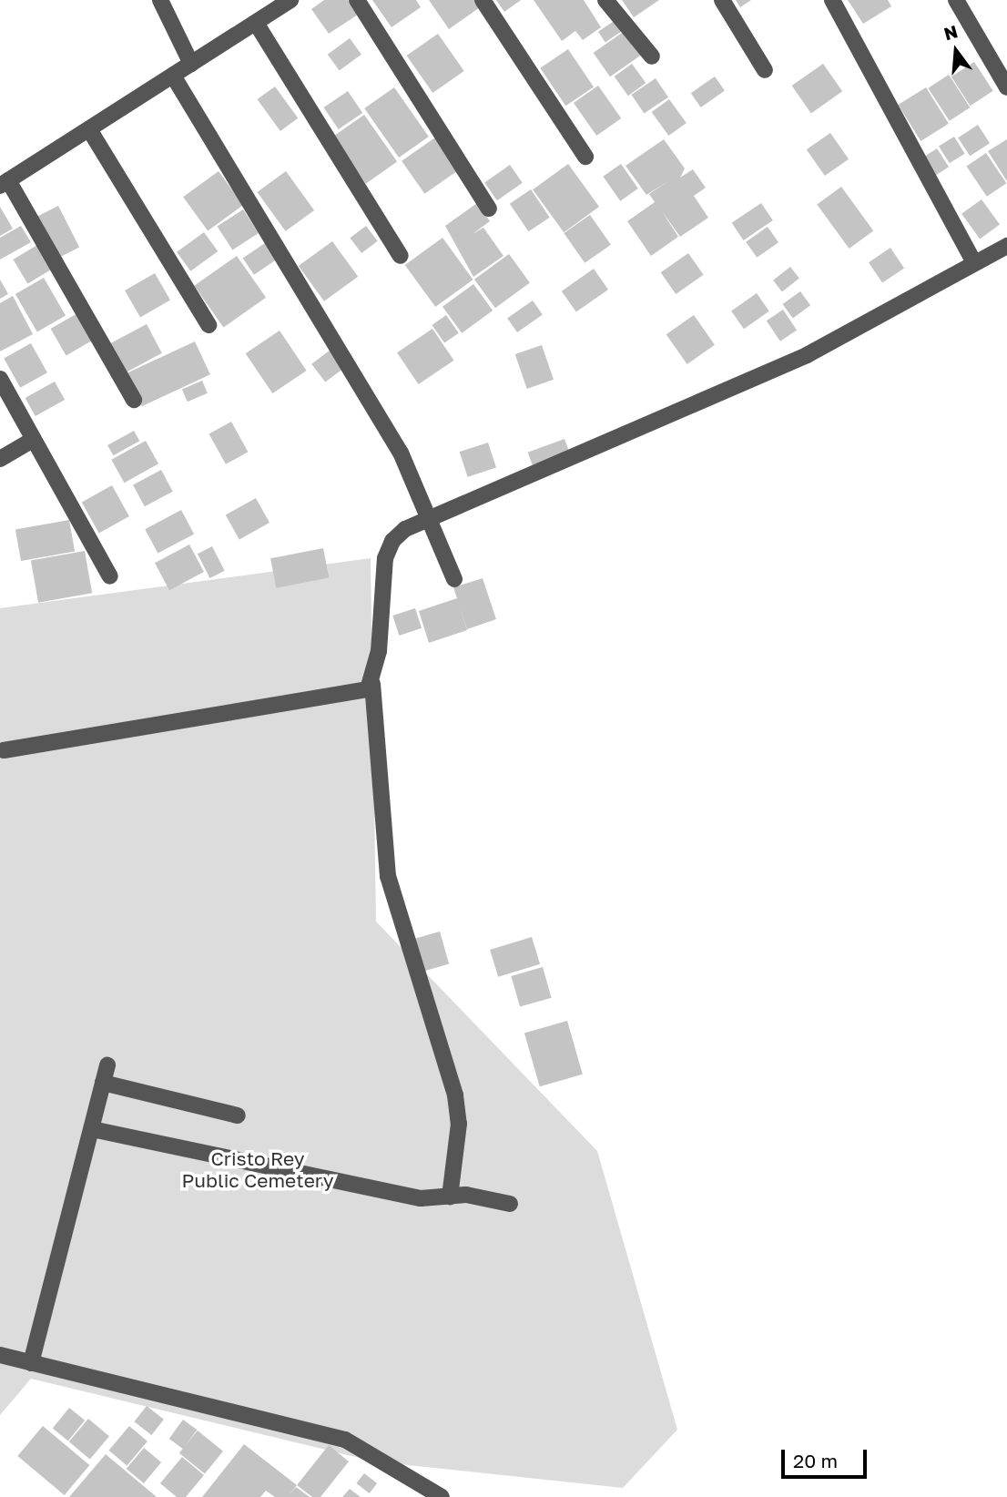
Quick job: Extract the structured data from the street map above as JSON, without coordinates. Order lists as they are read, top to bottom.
{
  "parks": ["Cristo Rey Public Cemetery"],
  "scale_bar": "20 m",
  "north": "top"
}
